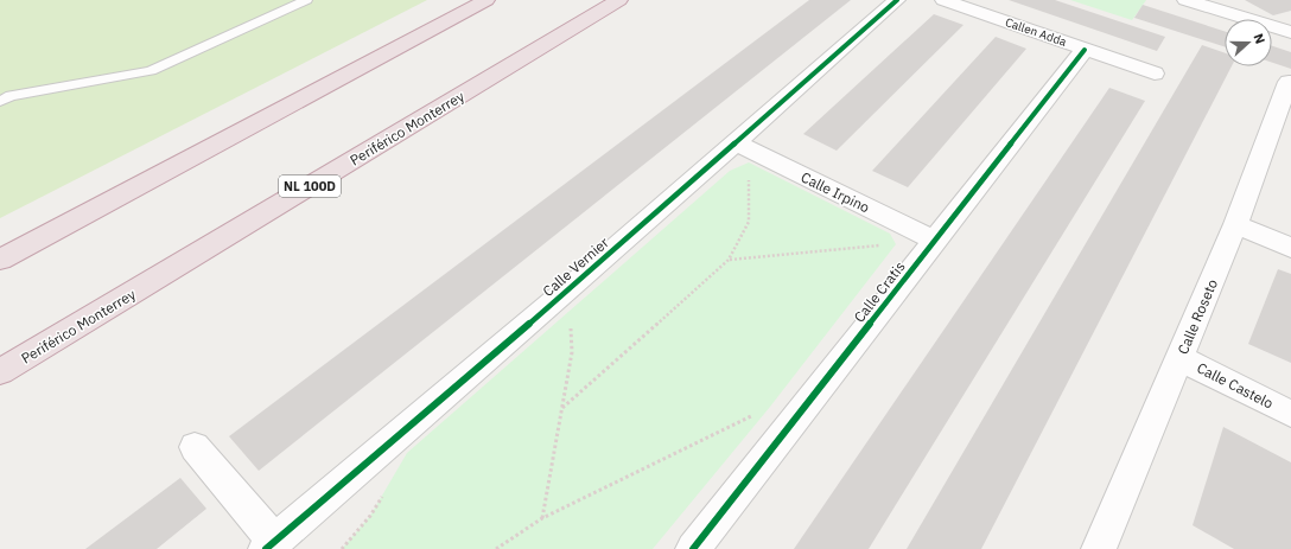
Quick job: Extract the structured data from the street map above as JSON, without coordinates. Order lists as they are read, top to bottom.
{
  "streets": {
    "highway": ["Periférico Monterrey", "NL 100D"],
    "street": [
      "Callen Adda",
      "Calle Irpino",
      "Calle Vernier",
      "Calle Cratis",
      "Calle Roseto",
      "Calle Castelo"
    ]
  },
  "crossings": [
    ["Callen Adda", "Calle Cratis"],
    ["Calle Irpino", "Calle Vernier"],
    ["Calle Irpino", "Calle Cratis"],
    ["Calle Roseto", "Calle Castelo"]
  ],
  "north": "right"
}
